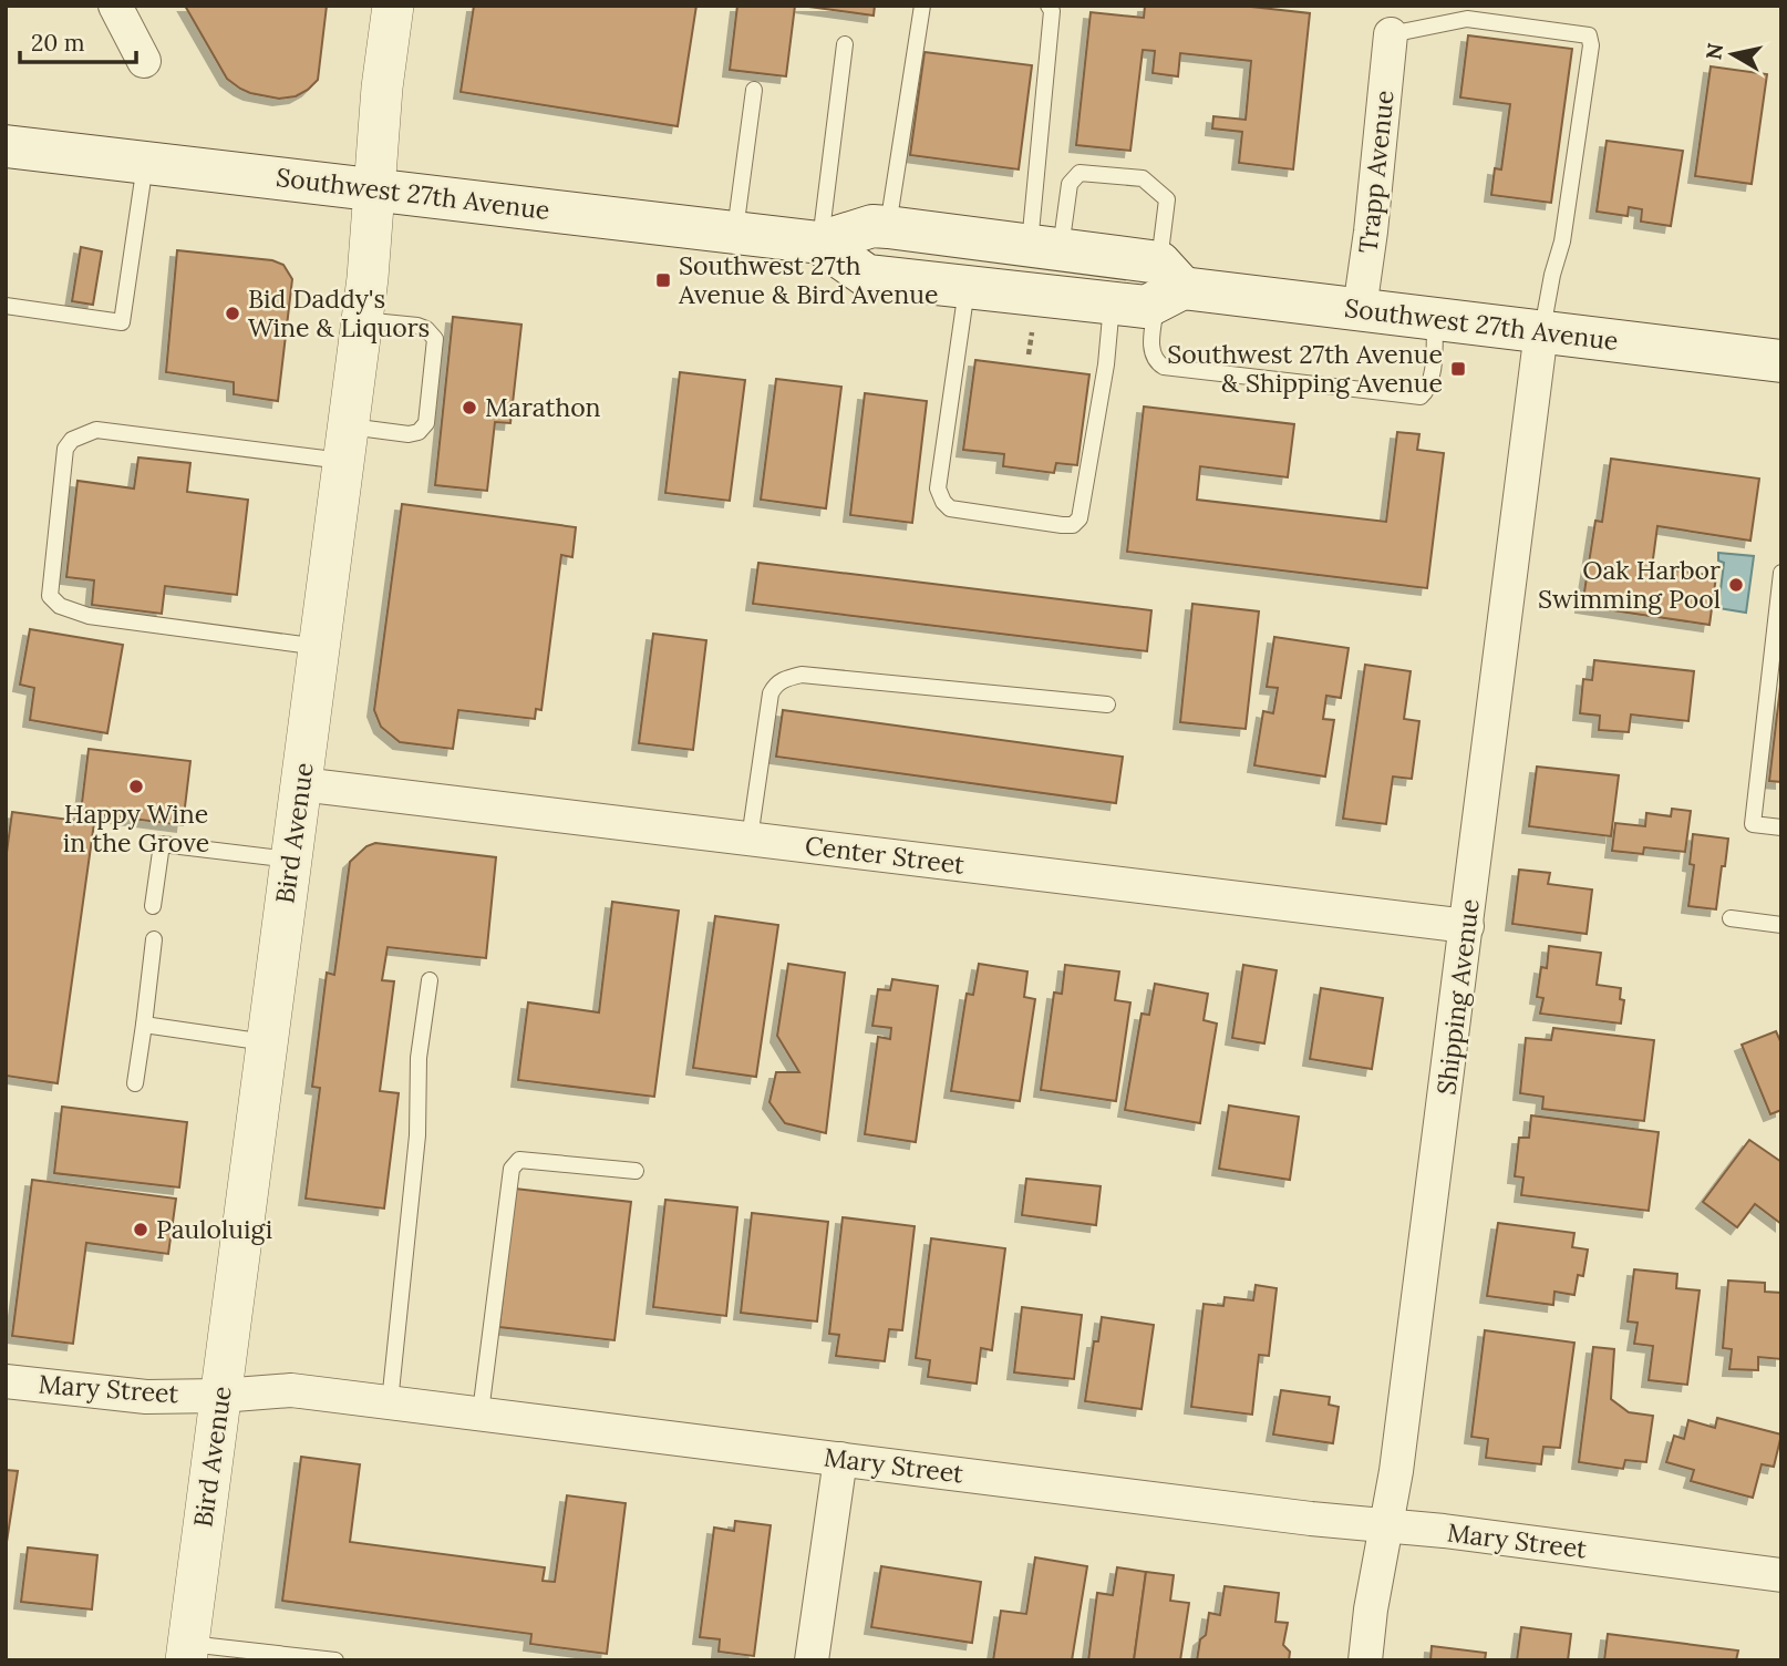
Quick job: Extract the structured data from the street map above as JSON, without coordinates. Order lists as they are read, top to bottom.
{
  "streets": {
    "main road": ["Southwest 27th Avenue"],
    "street": [
      "Trapp Avenue",
      "Bird Avenue",
      "Center Street",
      "Shipping Avenue",
      "Mary Street"
    ]
  },
  "crossings": [
    ["Trapp Avenue", "Southwest 27th Avenue"],
    ["Southwest 27th Avenue", "Bird Avenue"],
    ["Southwest 27th Avenue", "Shipping Avenue"],
    ["Bird Avenue", "Center Street"],
    ["Bird Avenue", "Mary Street"],
    ["Center Street", "Shipping Avenue"],
    ["Shipping Avenue", "Mary Street"]
  ],
  "places": {
    "transit": ["Southwest 27th Avenue & Bird Avenue", "Southwest 27th Avenue & Shipping Avenue"],
    "other": [
      "Bid Daddy's Wine & Liquors",
      "Marathon",
      "Oak Harbor Swimming Pool",
      "Happy Wine in the Grove",
      "Pauloluigi"
    ]
  },
  "scale_bar": "20 m",
  "north": "left"
}
